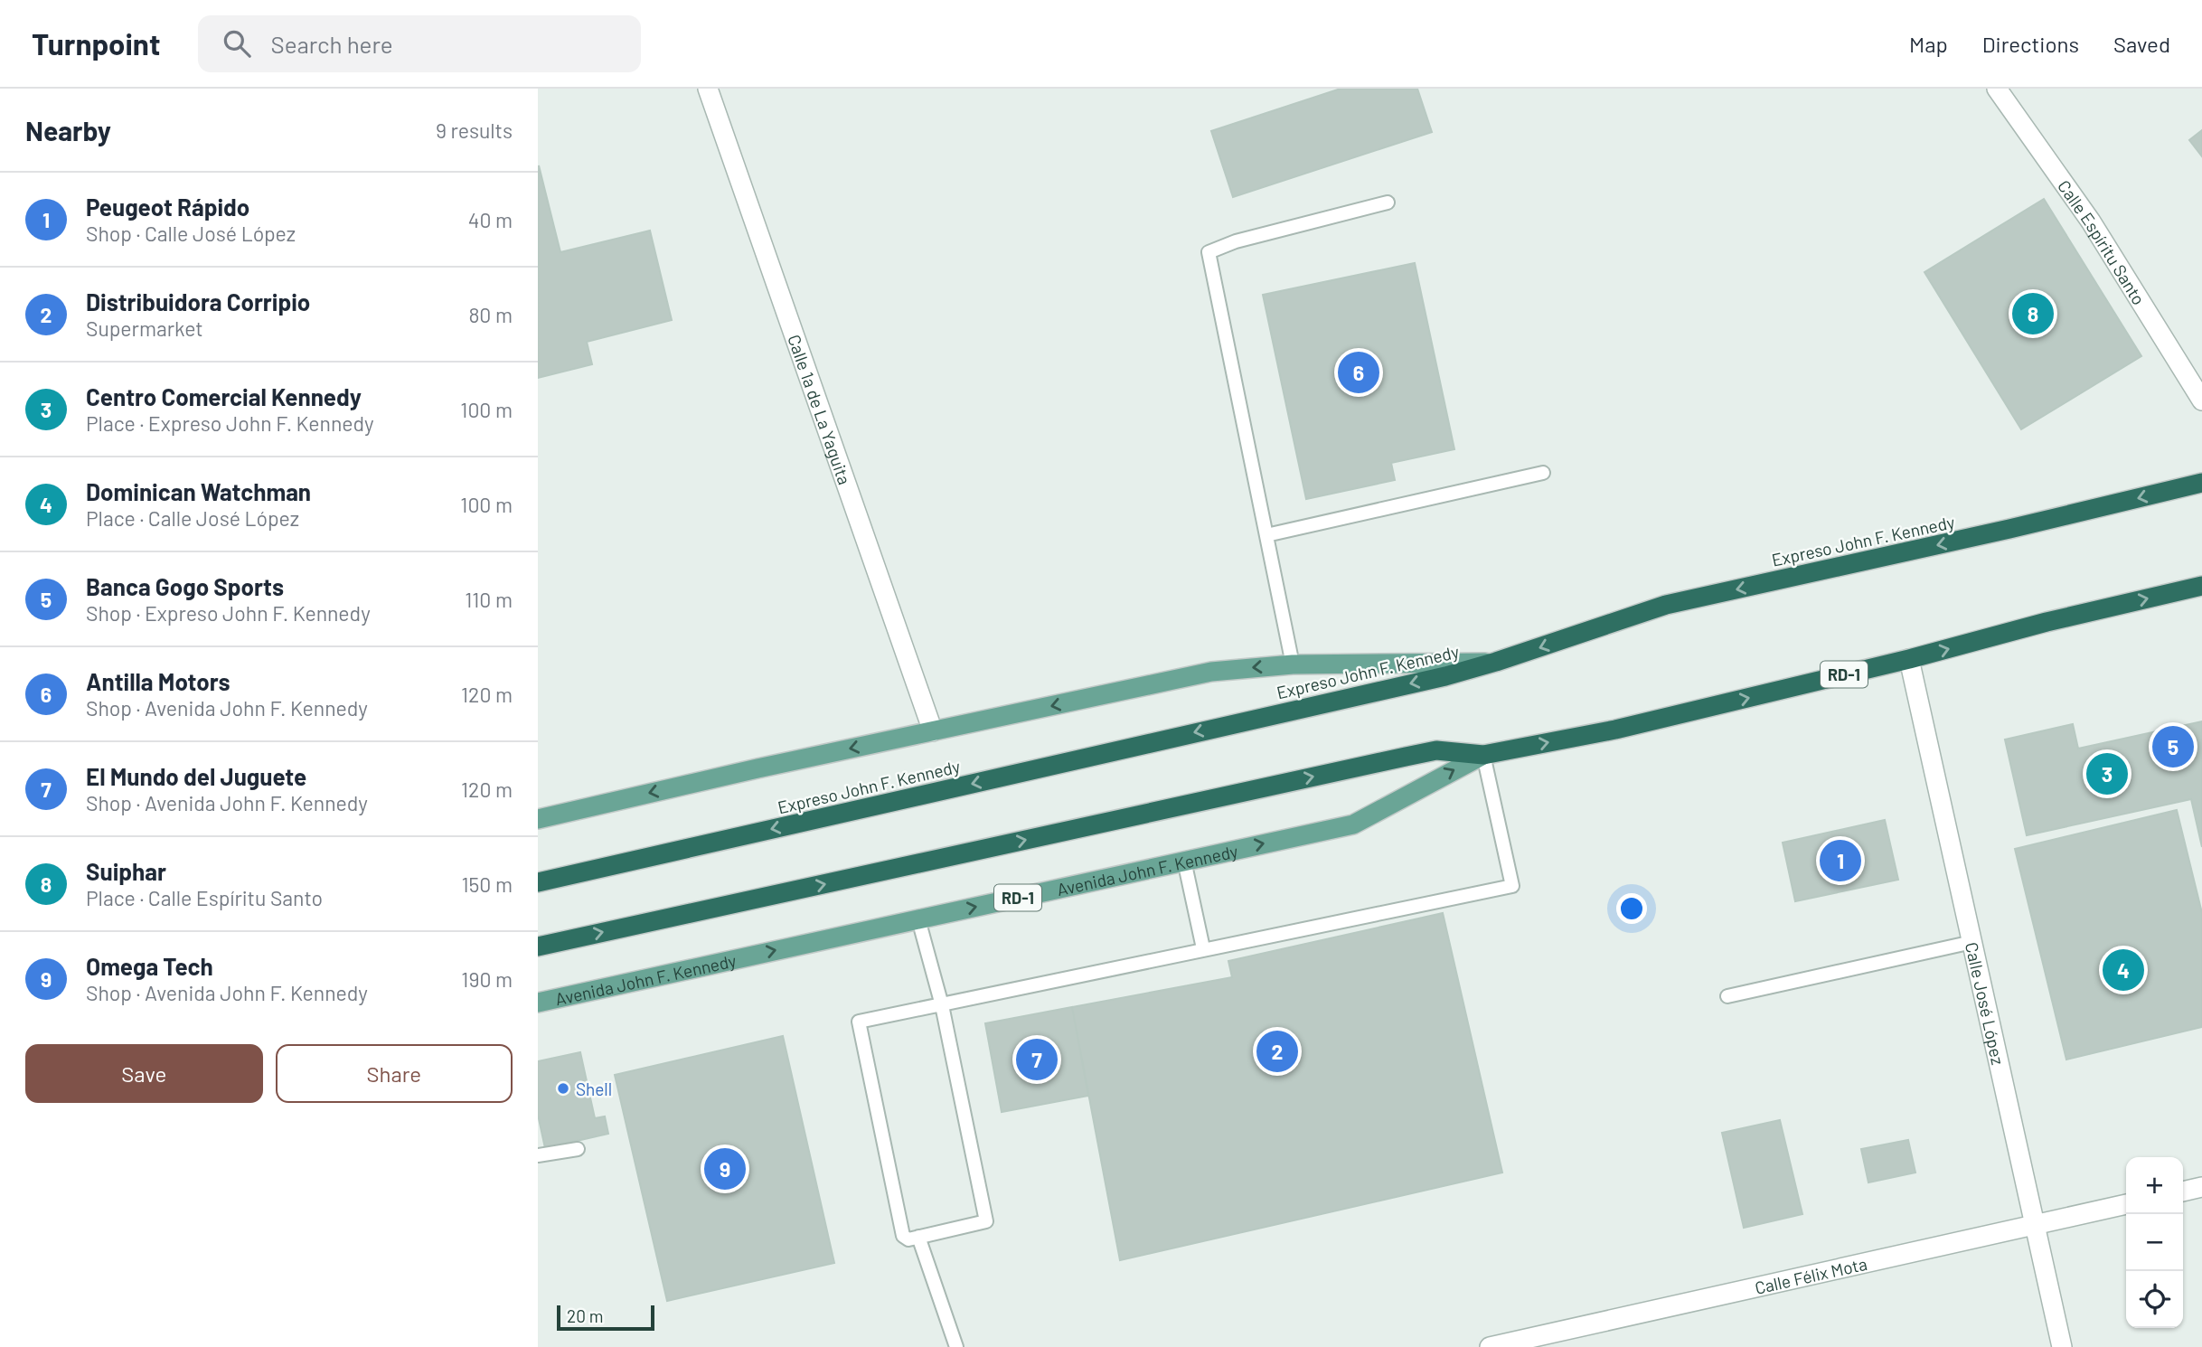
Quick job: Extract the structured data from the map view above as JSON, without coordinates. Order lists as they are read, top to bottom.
{
  "streets": {
    "highway": ["Expreso John F. Kennedy", "RD-1"],
    "main road": ["Avenida John F. Kennedy"],
    "street": [
      "Calle Espíritu Santo",
      "Calle 1a de La Yaguita",
      "Calle José López",
      "Calle Félix Mota"
    ]
  },
  "crossings": [
    ["RD-1", "Avenida John F. Kennedy"],
    ["RD-1", "Calle José López"],
    ["Calle José López", "Calle Félix Mota"]
  ],
  "one_way": ["Avenida John F. Kennedy"],
  "places": ["Shell"],
  "scale_bar": "20 m",
  "page": {
    "header": "Turnpoint",
    "search": "Search here",
    "nav": ["Map", "Directions", "Saved"],
    "heading": ["Nearby", "9 results"],
    "list": [
      {
        "mark": "1",
        "name": "Peugeot Rápido",
        "note": "Shop · Calle José López",
        "value": "40 m"
      },
      {
        "mark": "2",
        "name": "Distribuidora Corripio",
        "note": "Supermarket",
        "value": "80 m"
      },
      {
        "mark": "3",
        "name": "Centro Comercial Kennedy",
        "note": "Place · Expreso John F. Kennedy",
        "value": "100 m"
      },
      {
        "mark": "4",
        "name": "Dominican Watchman",
        "note": "Place · Calle José López",
        "value": "100 m"
      },
      {
        "mark": "5",
        "name": "Banca Gogo Sports",
        "note": "Shop · Expreso John F. Kennedy",
        "value": "110 m"
      },
      {
        "mark": "6",
        "name": "Antilla Motors",
        "note": "Shop · Avenida John F. Kennedy",
        "value": "120 m"
      },
      {
        "mark": "7",
        "name": "El Mundo del Juguete",
        "note": "Shop · Avenida John F. Kennedy",
        "value": "120 m"
      },
      {
        "mark": "8",
        "name": "Suiphar",
        "note": "Place · Calle Espíritu Santo",
        "value": "150 m"
      },
      {
        "mark": "9",
        "name": "Omega Tech",
        "note": "Shop · Avenida John F. Kennedy",
        "value": "190 m"
      }
    ],
    "pins": [
      "8",
      "6",
      "5",
      "3",
      "1",
      "4",
      "2",
      "7",
      "9"
    ],
    "buttons": ["Save", "Share"],
    "map_buttons": ["+", "−"],
    "scale": "20 m"
  }
}
